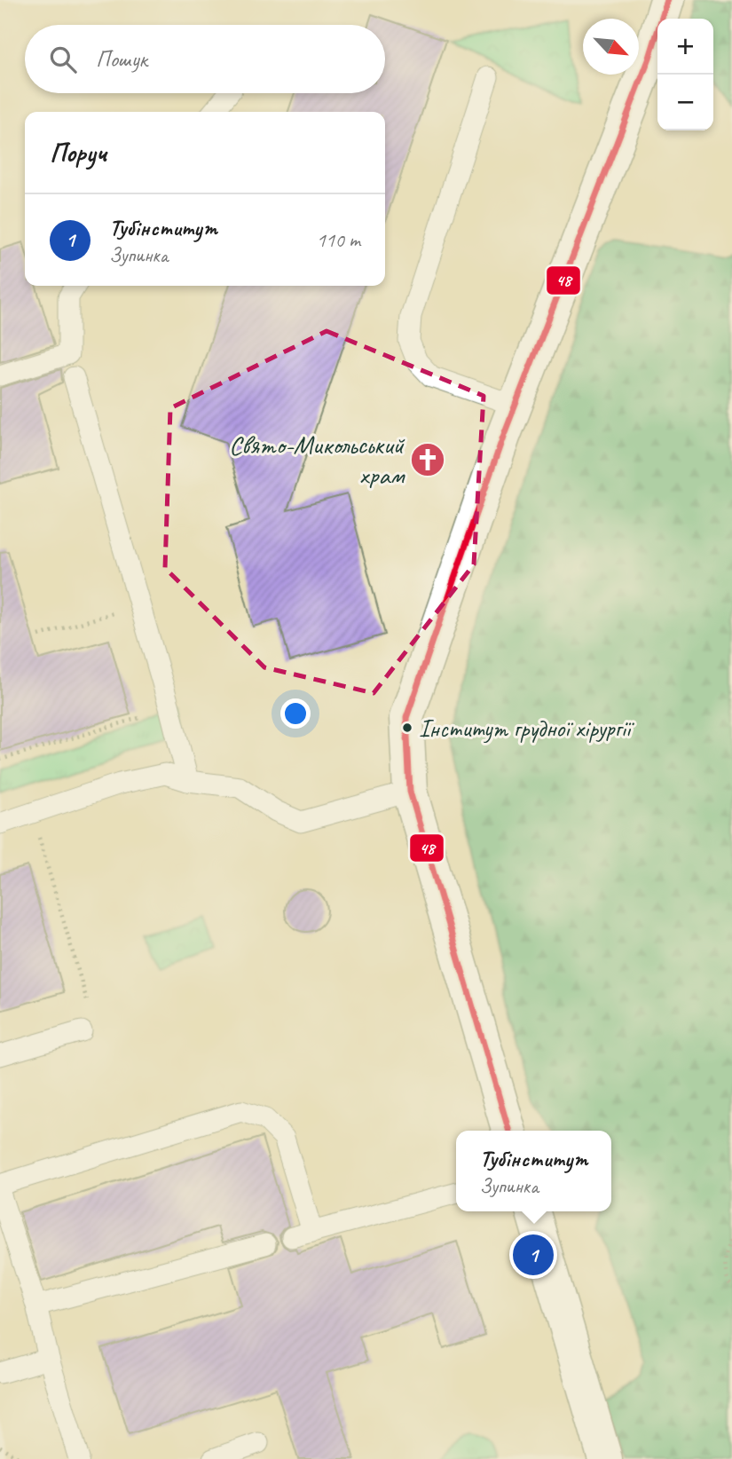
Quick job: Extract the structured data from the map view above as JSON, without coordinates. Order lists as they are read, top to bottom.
{
  "places": {
    "church": ["Свято-Микольський храм"],
    "other": ["Інститут грудної хірургії"]
  },
  "lines": ["transit line 48"],
  "north": "bottom right",
  "page": {
    "map_buttons": ["+", "−"],
    "search": "Пошук",
    "heading": "Поруч",
    "list": [
      {
        "mark": "1",
        "name": "Тубінститут",
        "note": "Зупинка",
        "value": "110 m"
      }
    ],
    "popup": ["Тубінститут", "Зупинка"],
    "pins": "1"
  }
}
